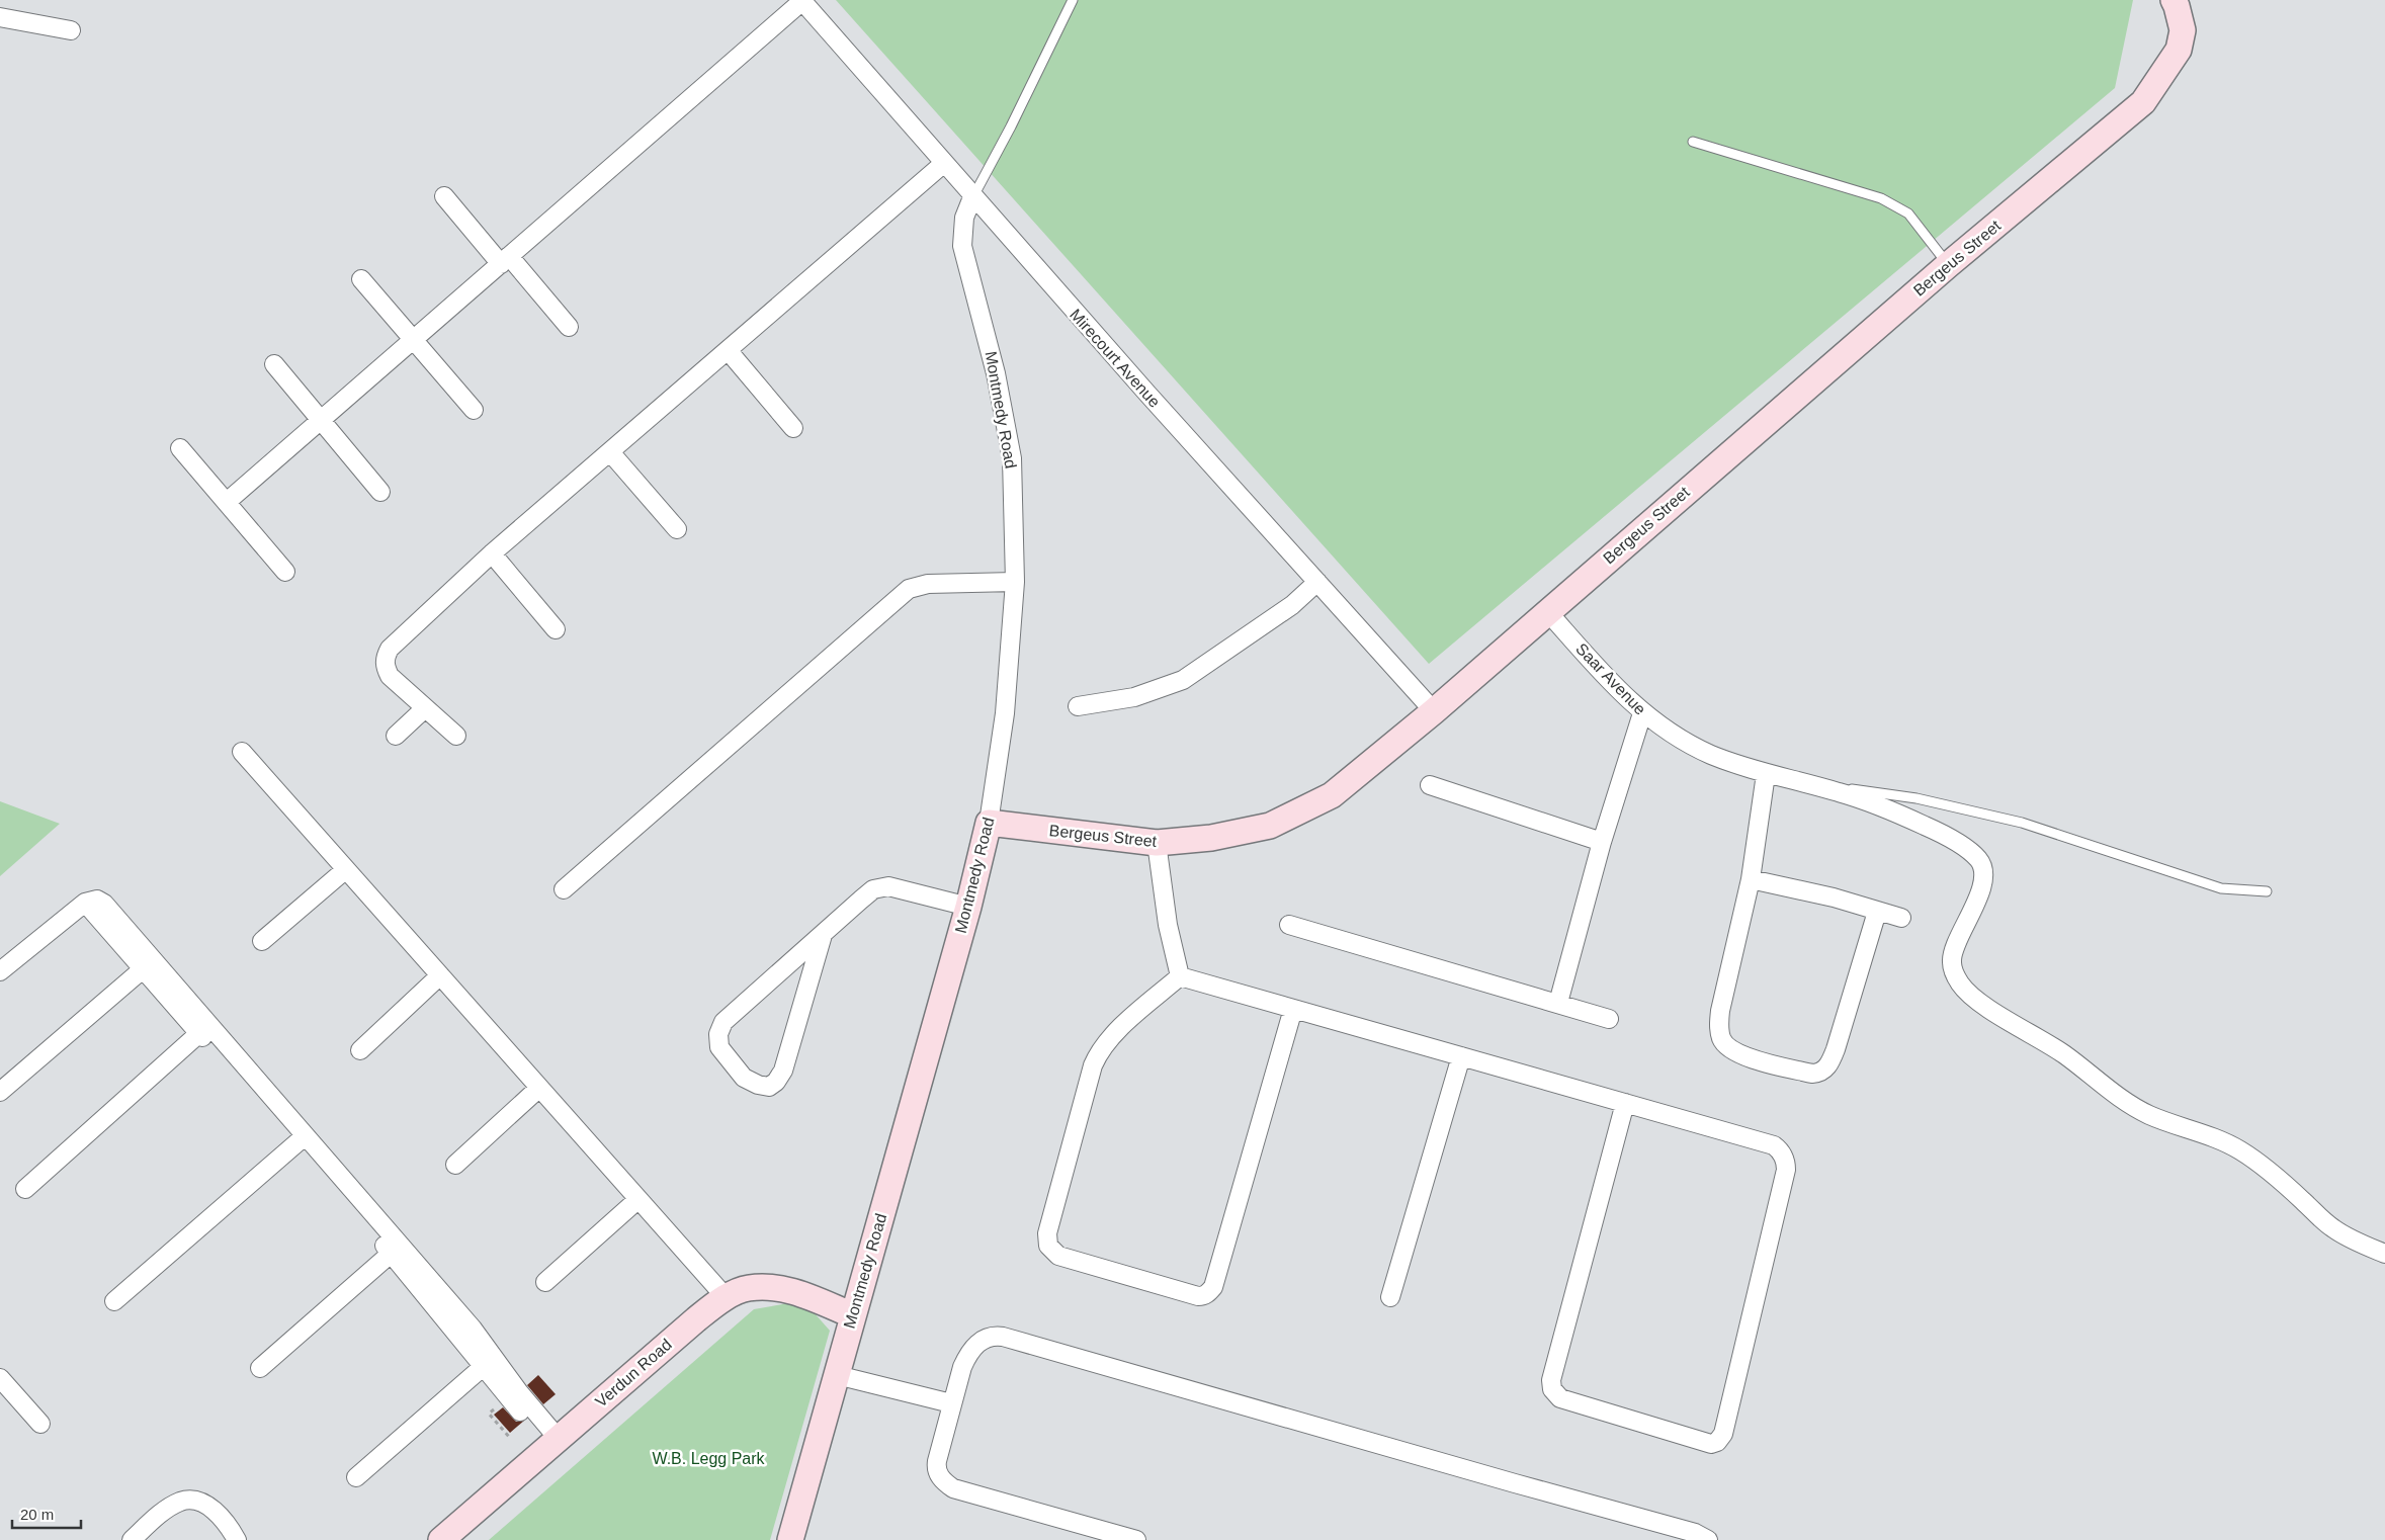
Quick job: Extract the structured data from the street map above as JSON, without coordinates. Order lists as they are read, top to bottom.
{
  "streets": {
    "street": [
      "Bergeus Street",
      "Mirecourt Avenue",
      "Montmedy Road",
      "Saar Avenue",
      "Verdun Road"
    ]
  },
  "crossings": [
    ["Bergeus Street", "Mirecourt Avenue"],
    ["Bergeus Street", "Montmedy Road"],
    ["Bergeus Street", "Saar Avenue"],
    ["Mirecourt Avenue", "Montmedy Road"],
    ["Montmedy Road", "Verdun Road"]
  ],
  "parks": ["W.B. Legg Park"],
  "scale_bar": "20 m"
}
